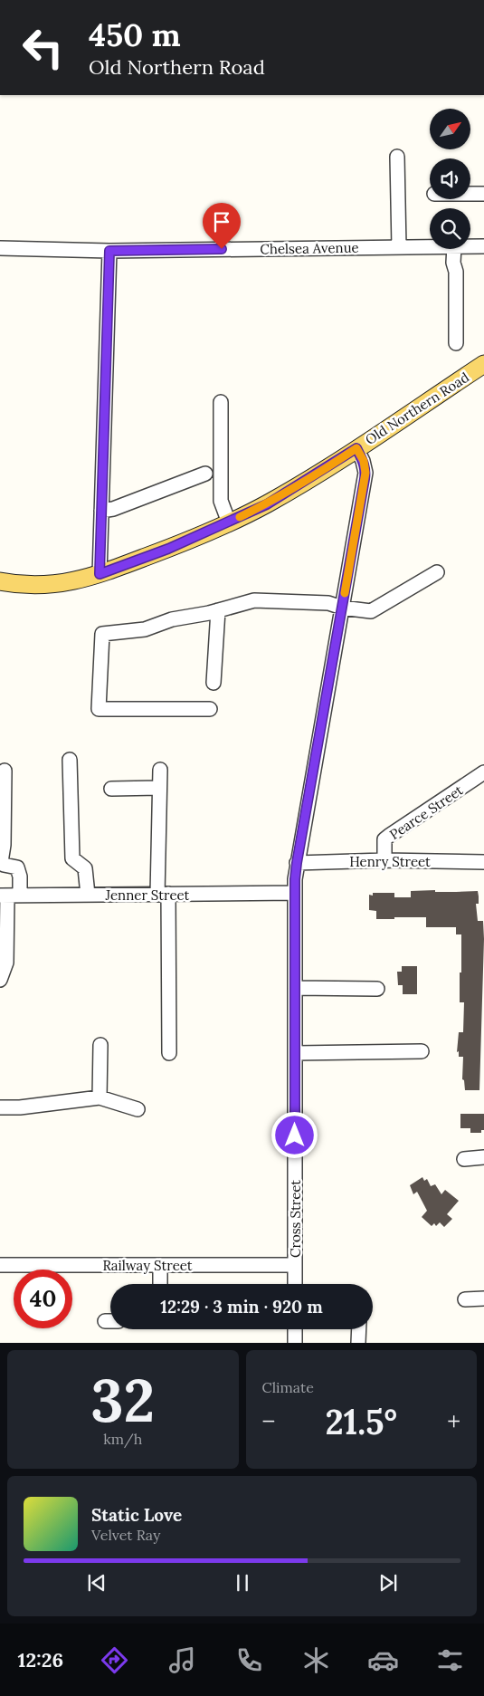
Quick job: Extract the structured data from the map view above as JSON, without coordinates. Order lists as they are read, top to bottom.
{
  "streets": {
    "main road": ["Old Northern Road"],
    "street": [
      "Chelsea Avenue",
      "Pearce Street",
      "Henry Street",
      "Jenner Street",
      "Cross Street",
      "Railway Street"
    ]
  },
  "crossings": [
    ["Old Northern Road", "Cross Street"],
    ["Pearce Street", "Henry Street"],
    ["Henry Street", "Cross Street"],
    ["Jenner Street", "Cross Street"],
    ["Cross Street", "Railway Street"]
  ],
  "north": "top right",
  "page": {
    "turn": ["450 m", "Old Northern Road"],
    "limit": "40",
    "trip": "12:29 · 3 min · 920 m",
    "tile": [
      ["32", "km/h"],
      "Climate"
    ],
    "heat": ["−", "21.5°", "+"],
    "song": ["Static Love", "Velvet Ray"],
    "tabs": "12:26"
  }
}
